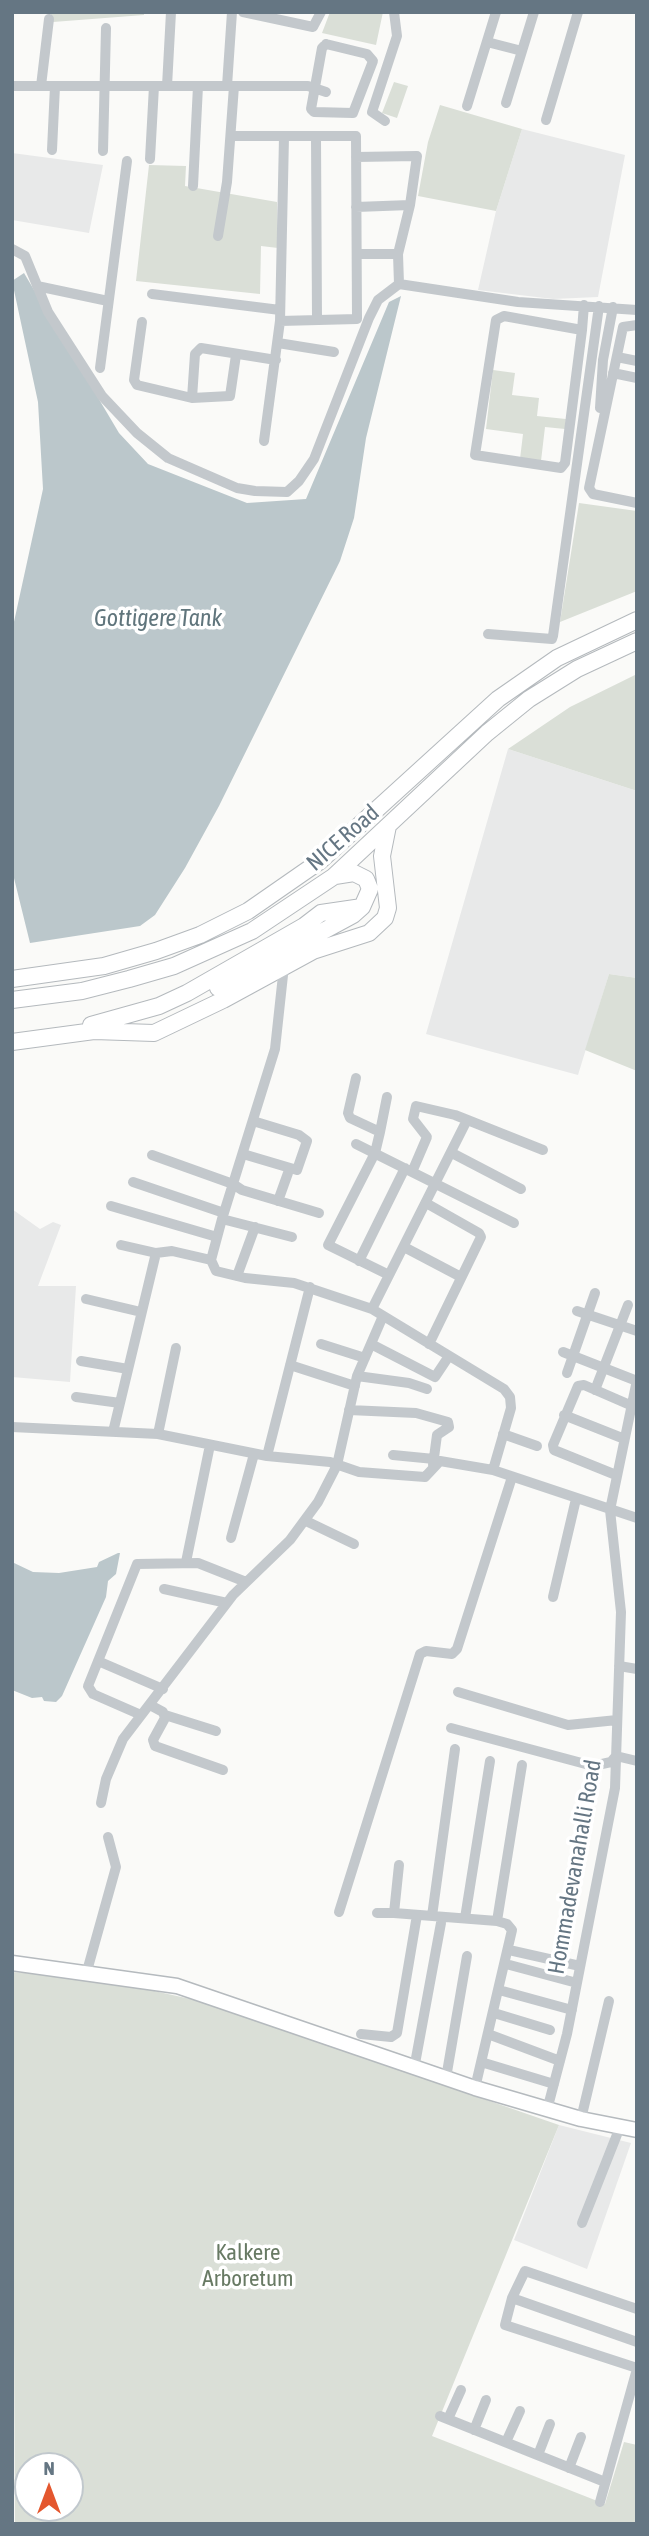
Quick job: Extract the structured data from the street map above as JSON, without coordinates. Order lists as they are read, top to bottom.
{
  "streets": {
    "highway": ["NICE Road"],
    "street": ["Hommadevanahalli Road"]
  },
  "water": ["Gottigere Tank"],
  "parks": ["Kalkere Arboretum"],
  "north": "top"
}
